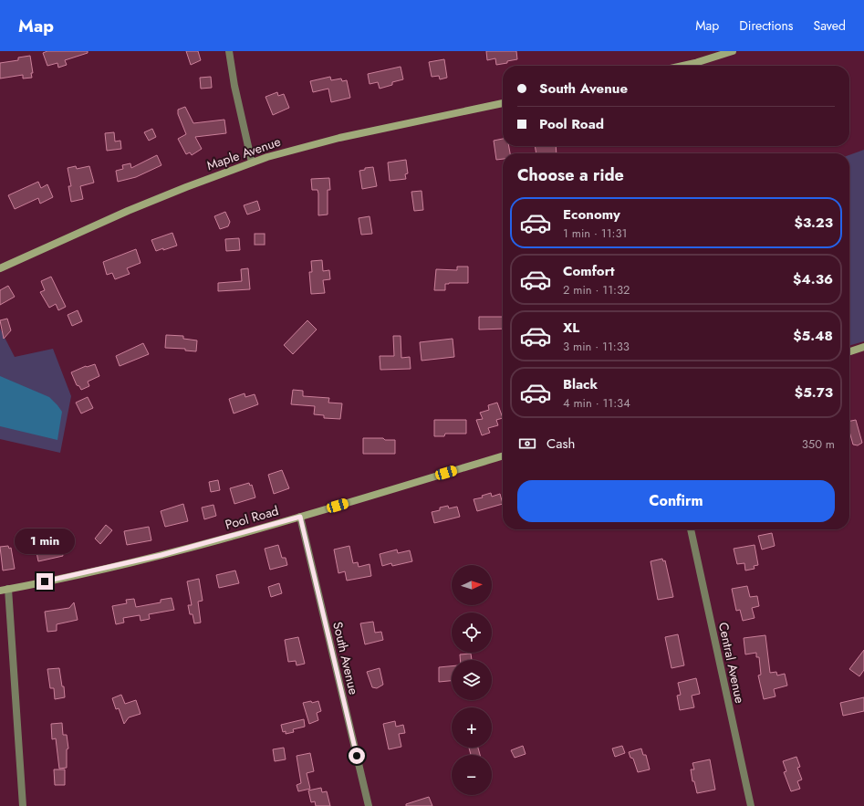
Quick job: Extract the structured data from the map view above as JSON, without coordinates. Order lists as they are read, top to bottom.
{
  "streets": {
    "main road": ["Maple Avenue", "Pool Road"],
    "street": ["South Avenue", "Central Avenue"]
  },
  "crossings": [
    ["Pool Road", "South Avenue"]
  ],
  "north": "right",
  "page": {
    "header": "Map",
    "nav": ["Map", "Directions", "Saved"],
    "banner": ["South Avenue", "Pool Road"],
    "heading": "Choose a ride",
    "list": [
      {
        "name": "Economy",
        "note": "1 min · 11:31",
        "value": "$3.23"
      },
      {
        "name": "Comfort",
        "note": "2 min · 11:32",
        "value": "$4.36"
      },
      {
        "name": "XL",
        "note": "3 min · 11:33",
        "value": "$5.48"
      },
      {
        "name": "Black",
        "note": "4 min · 11:34",
        "value": "$5.73"
      }
    ],
    "pay": ["Cash", "350 m"],
    "buttons": "Confirm",
    "bubble": "1 min",
    "map_buttons": ["+", "−"]
  }
}
